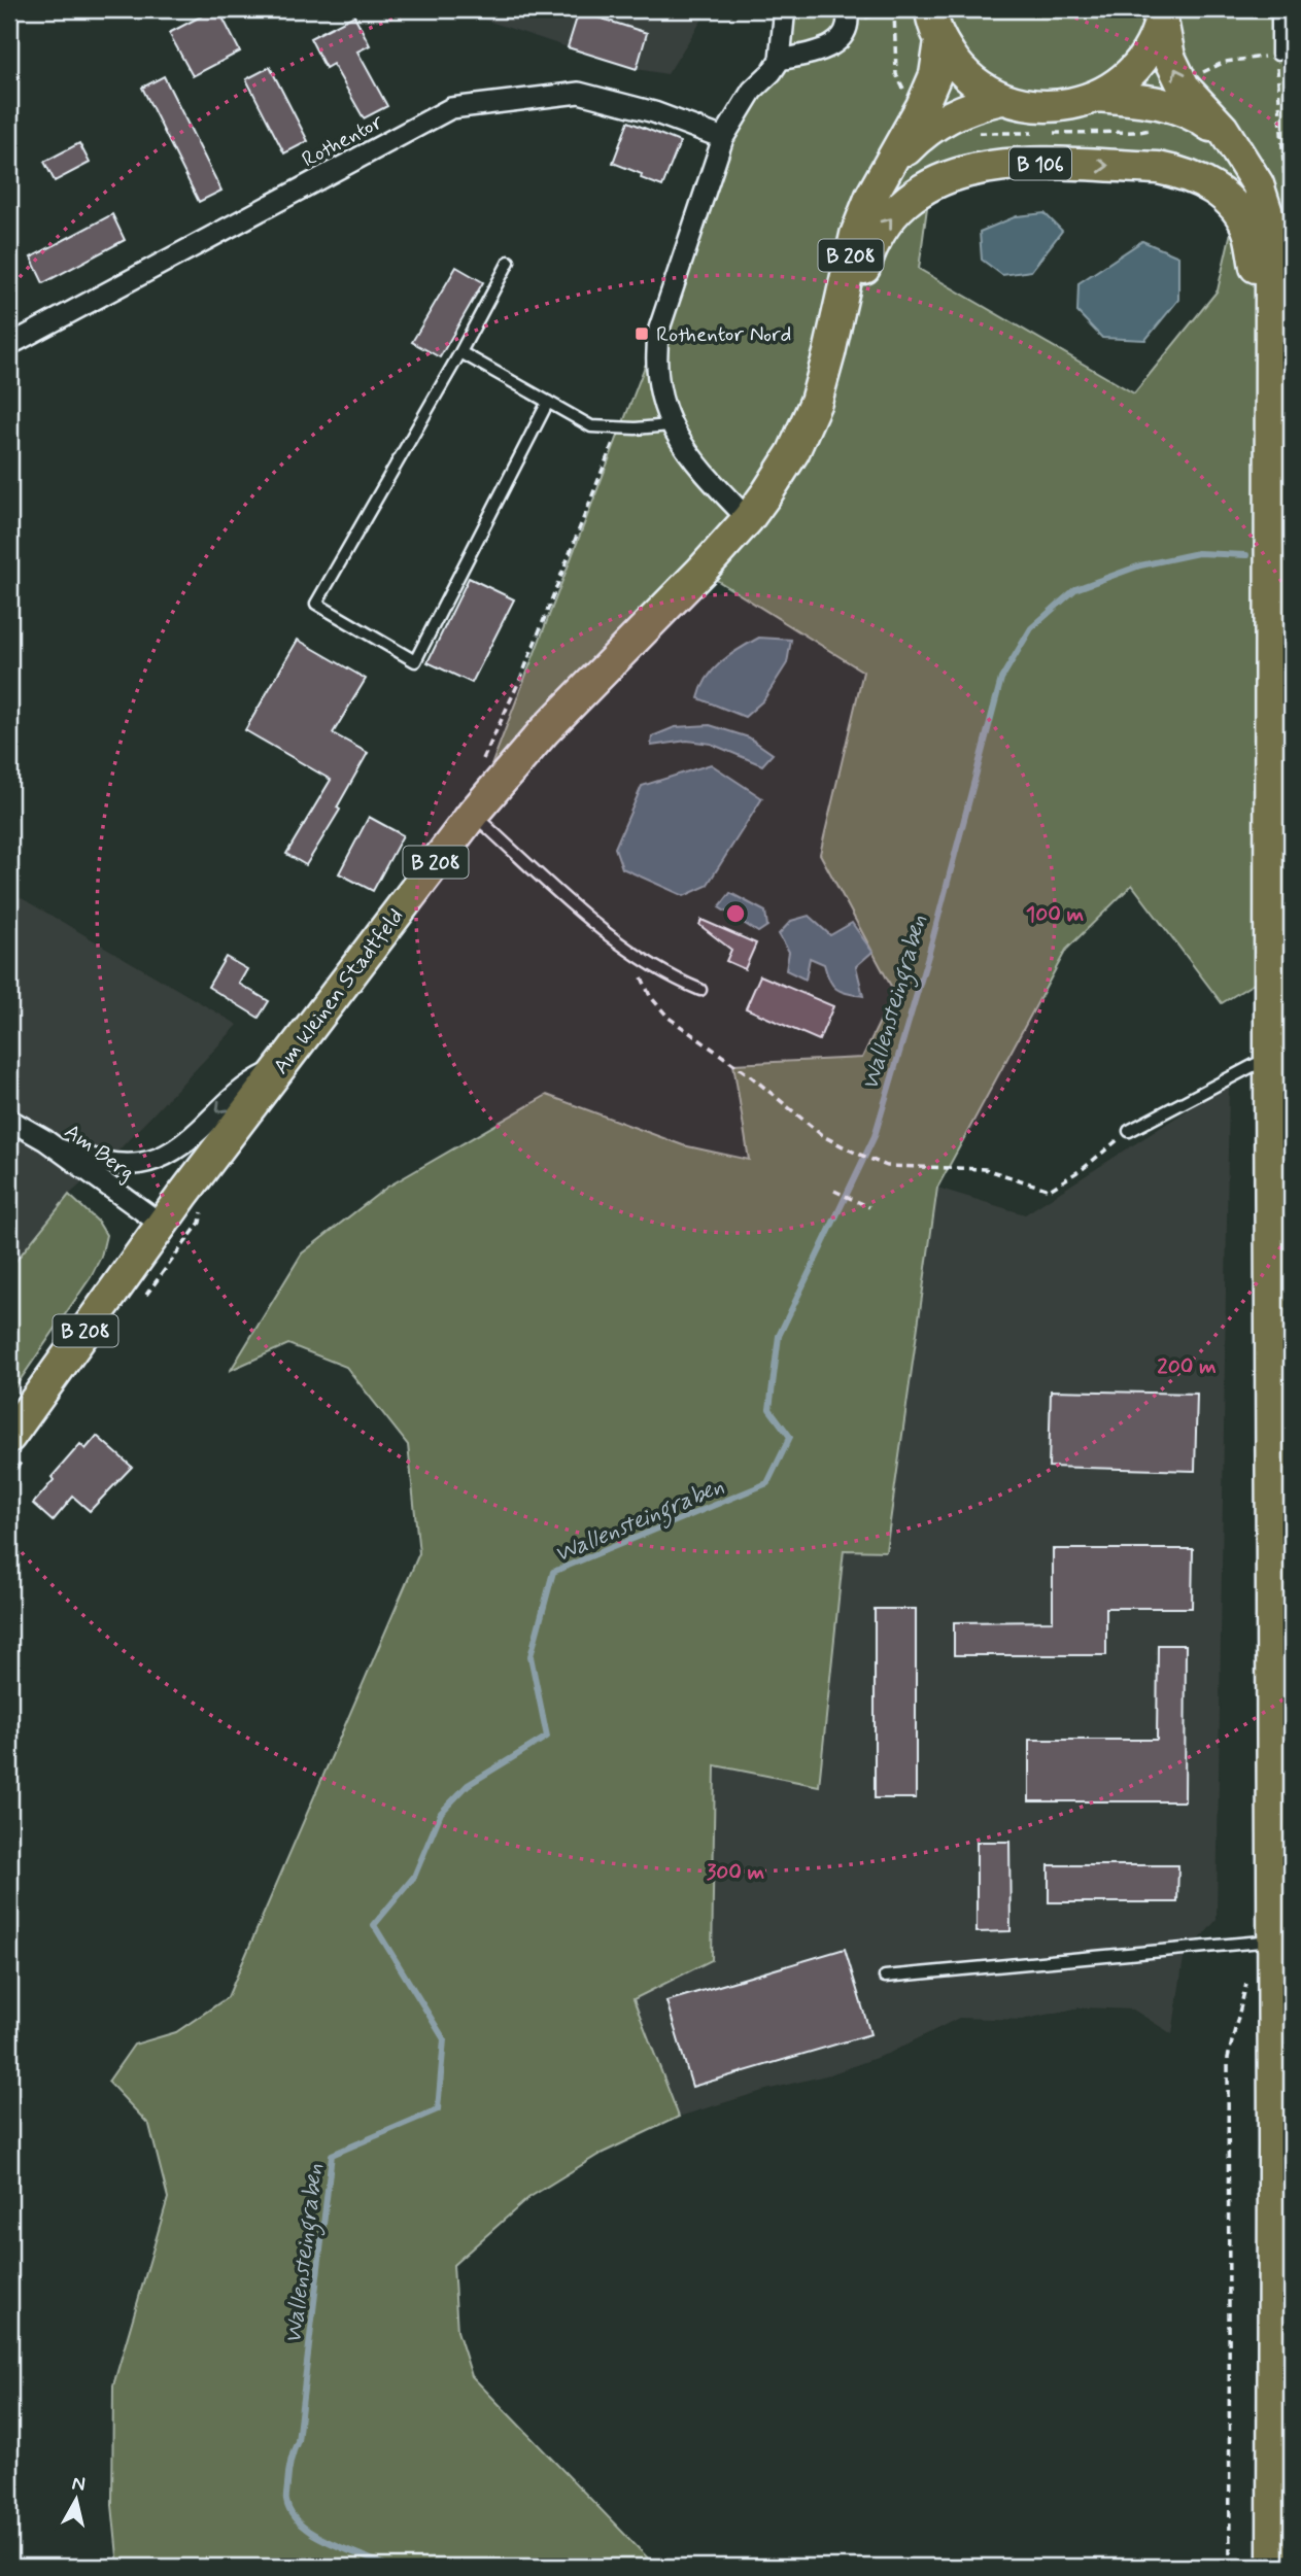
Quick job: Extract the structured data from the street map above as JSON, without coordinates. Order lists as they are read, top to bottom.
{
  "streets": {
    "main road": ["B 106", "B 208", "Am kleinen Stadtfeld"],
    "street": ["Rothentor", "Am Berg"]
  },
  "crossings": [
    ["B 106", "B 208"],
    ["B 106", "Am kleinen Stadtfeld"],
    ["B 208", "Am kleinen Stadtfeld"],
    ["Am kleinen Stadtfeld", "Am Berg"]
  ],
  "water": ["Wallensteingraben"],
  "places": {
    "transit": ["Rothentor Nord"]
  },
  "north": "top",
  "rings": ["100 m", "200 m", "300 m"]
}
